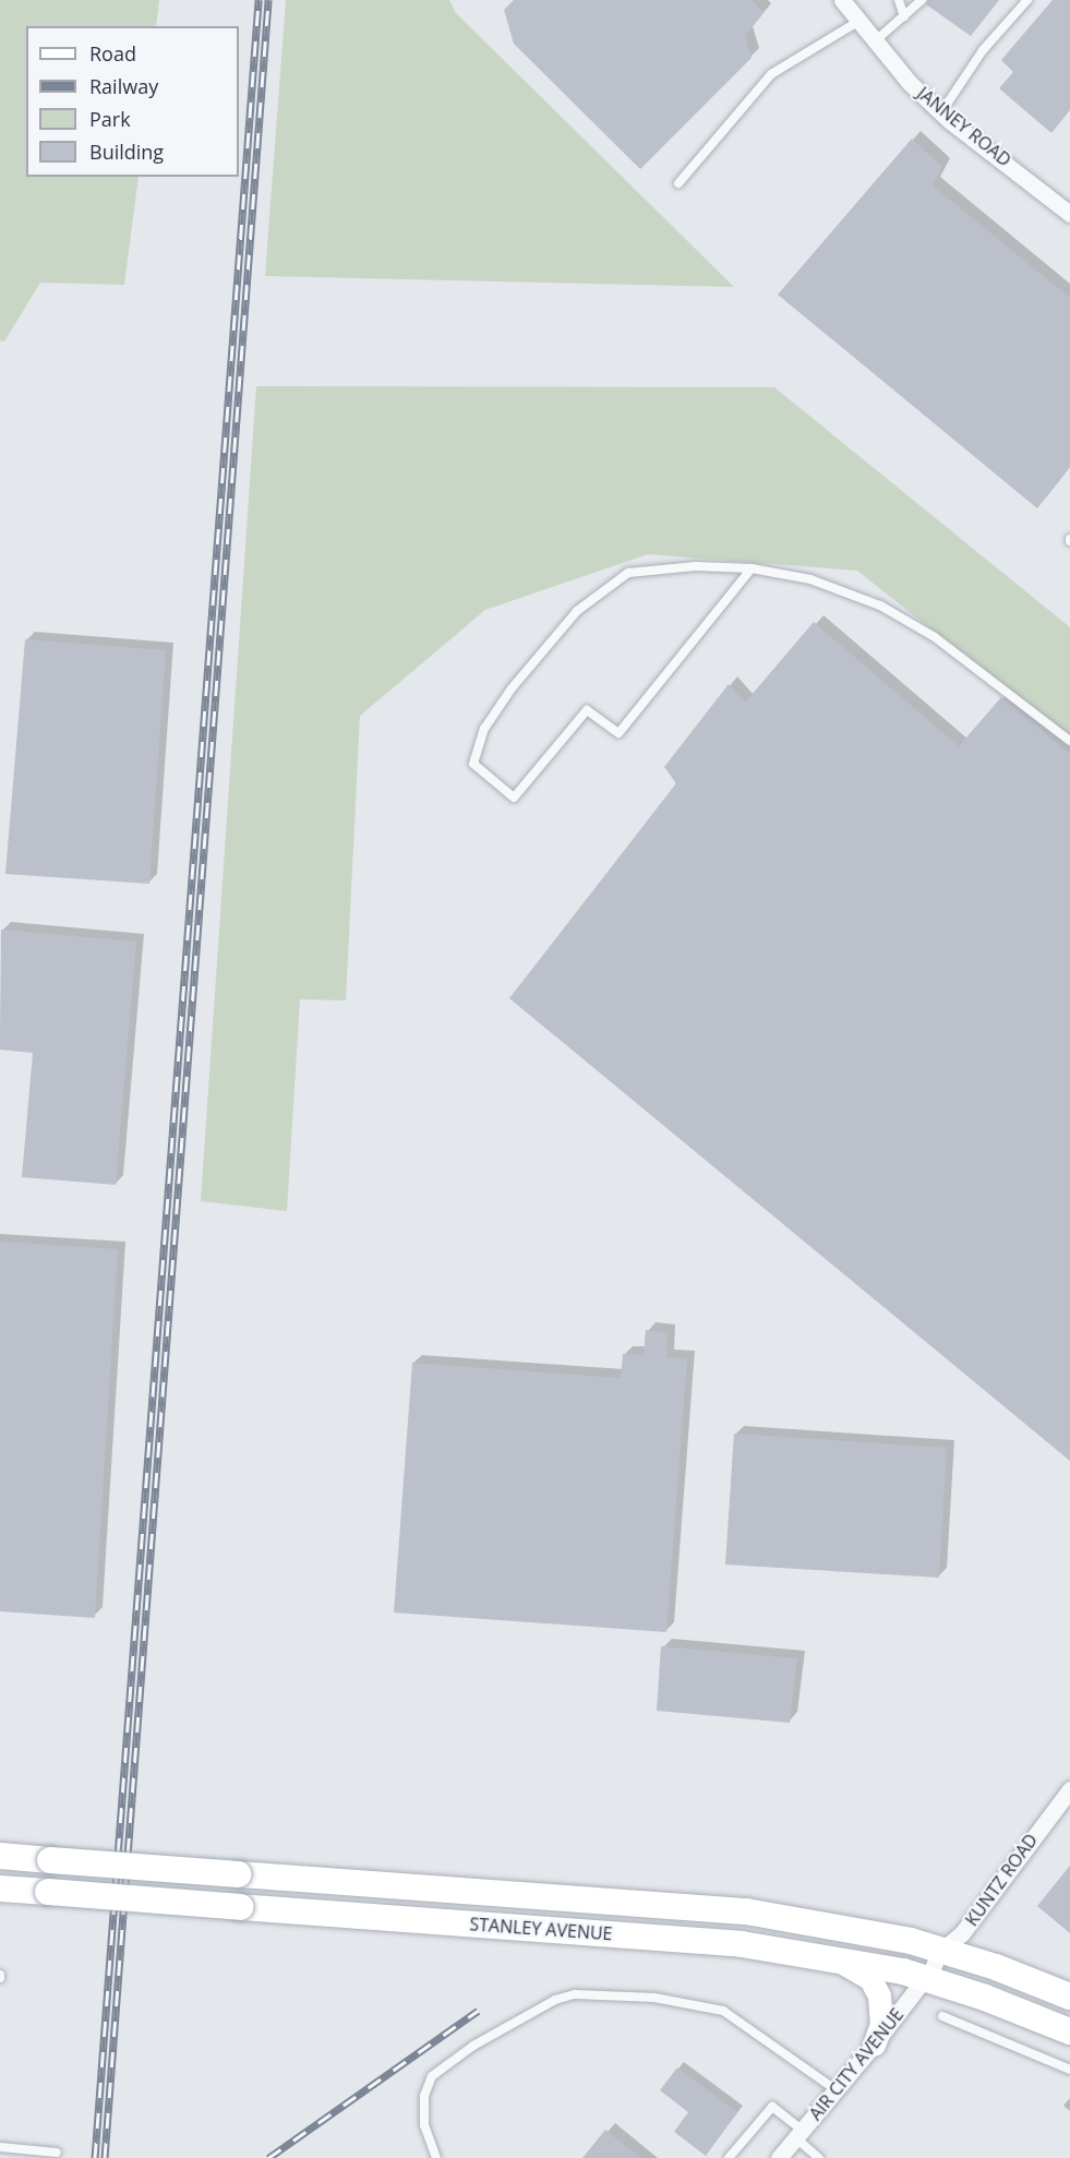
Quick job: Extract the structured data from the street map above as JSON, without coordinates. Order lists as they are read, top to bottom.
{
  "streets": {
    "main road": ["STANLEY AVENUE"],
    "street": ["JANNEY ROAD", "KUNTZ ROAD", "AIR CITY AVENUE"]
  },
  "crossings": [
    ["KUNTZ ROAD", "STANLEY AVENUE"],
    ["KUNTZ ROAD", "AIR CITY AVENUE"],
    ["STANLEY AVENUE", "AIR CITY AVENUE"]
  ],
  "legend": [
    "Road",
    "Railway",
    "Park",
    "Building"
  ]
}
